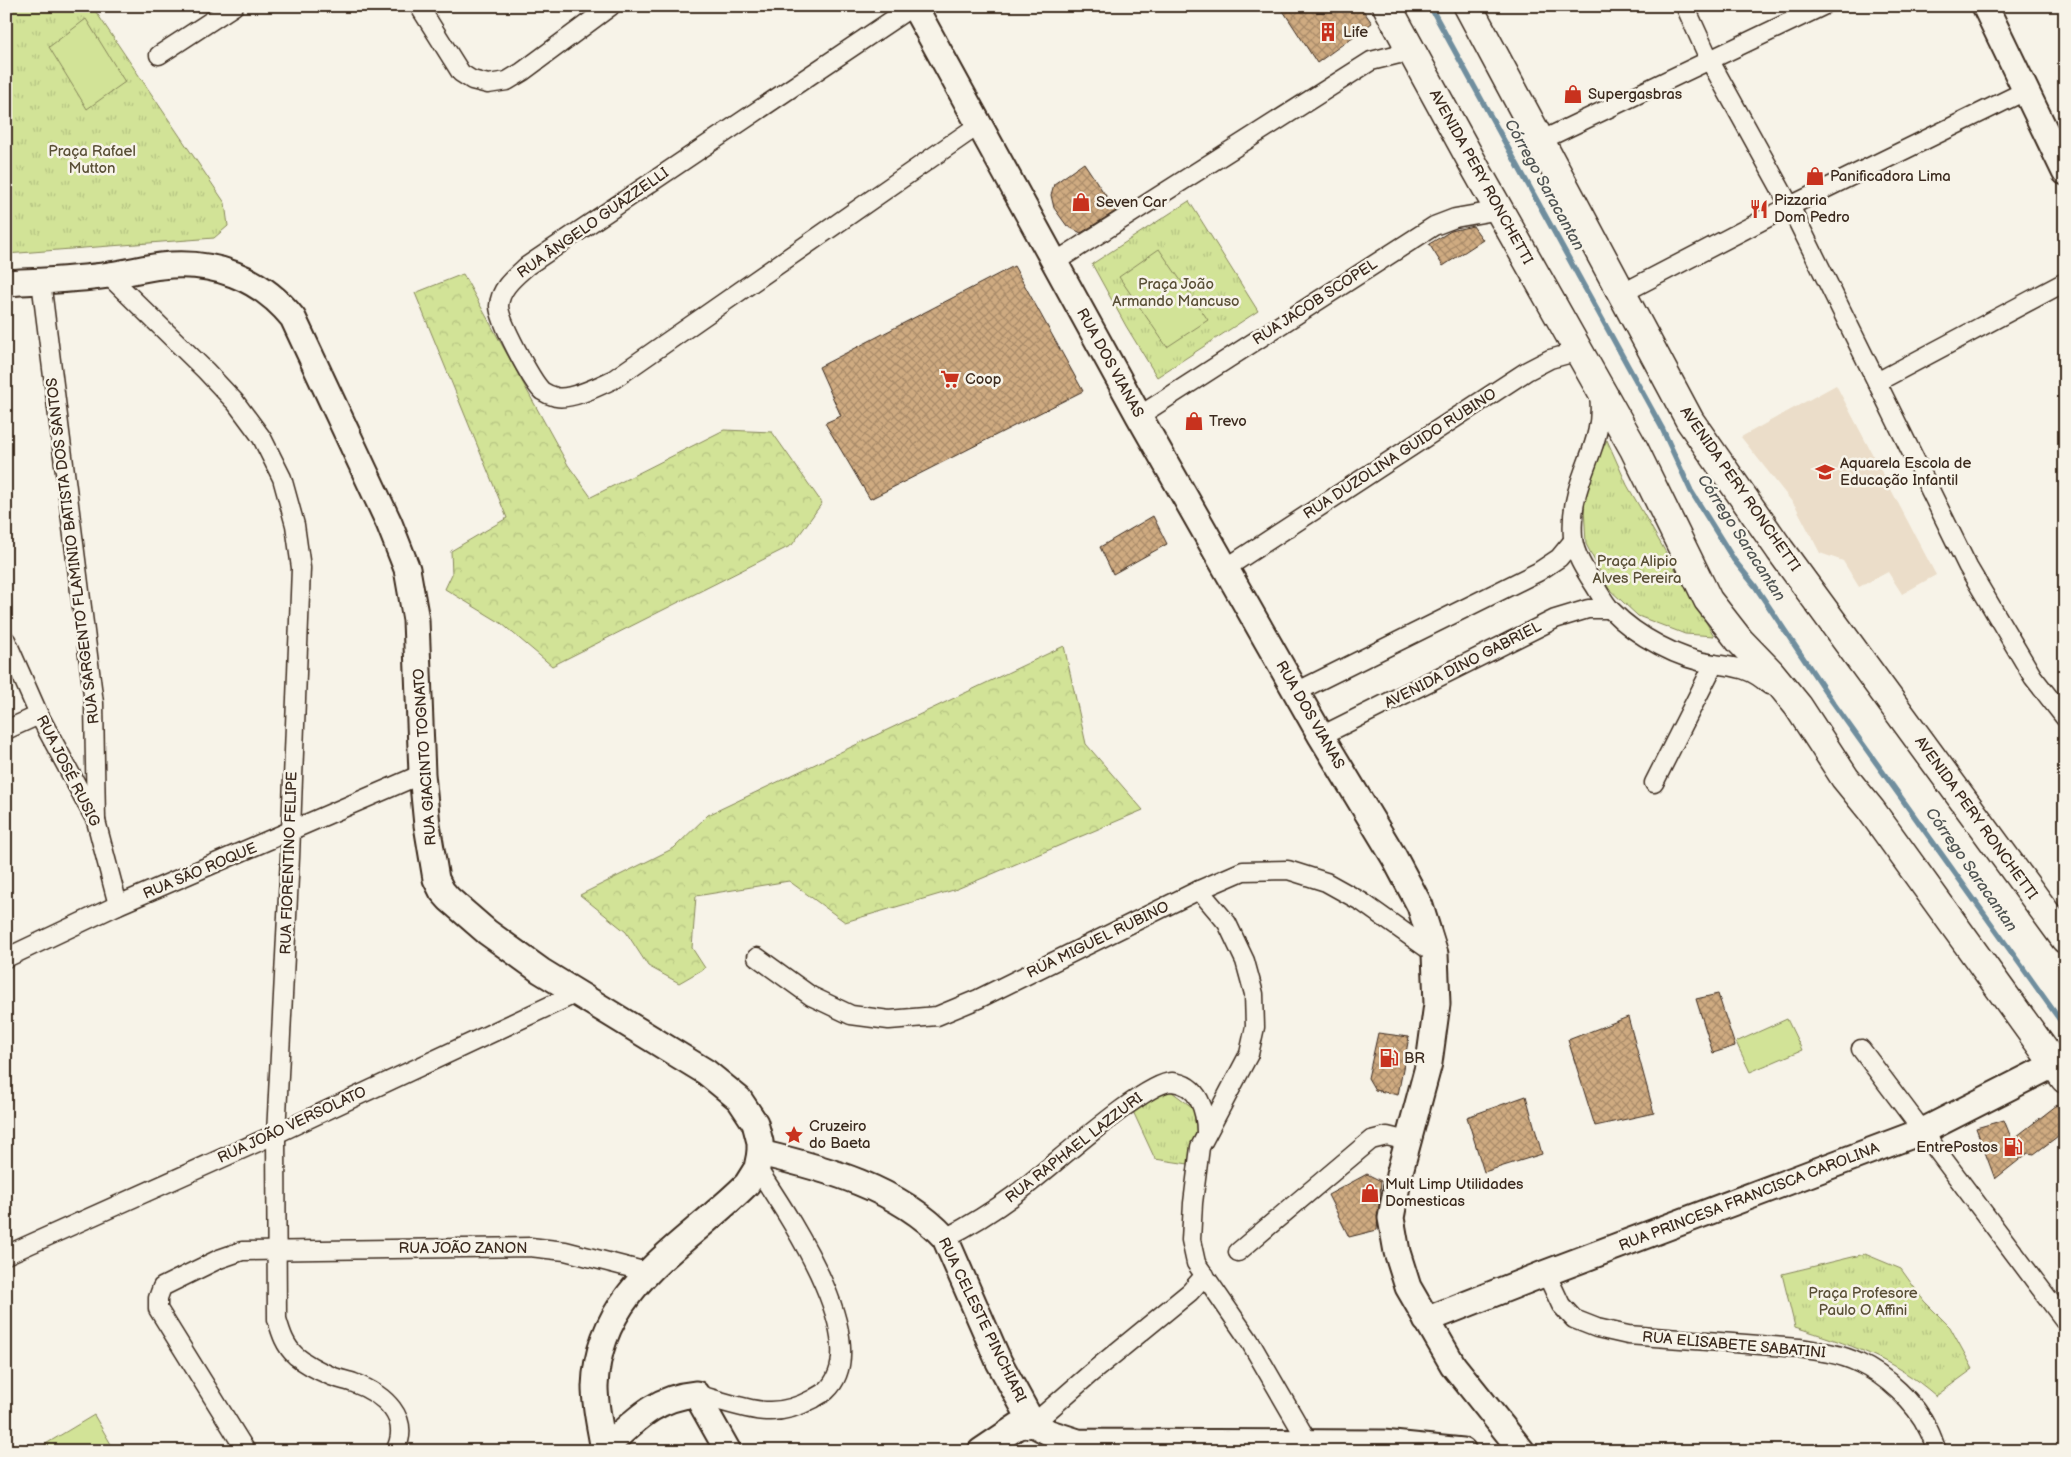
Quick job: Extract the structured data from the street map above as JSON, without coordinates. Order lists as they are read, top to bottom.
{
  "streets": {
    "main road": ["AVENIDA PERY RONCHETTI"],
    "street": [
      "RUA ÂNGELO GUAZZELLI",
      "RUA JACOB SCOPEL",
      "RUA DOS VIANAS",
      "RUA DUZOLINA GUIDO RUBINO",
      "RUA SARGENTO FLAMINIO BATISTA DOS SANTOS",
      "AVENIDA DINO GABRIEL",
      "RUA GIACINTO TOGNATO",
      "RUA JOSÉ RUSIG",
      "RUA FIORENTINO FELIPE",
      "RUA SÃO ROQUE",
      "RUA MIGUEL RUBINO",
      "RUA JOÃO VERSOLATO",
      "RUA RAPHAEL LAZZURI",
      "RUA PRINCESA FRANCISCA CAROLINA",
      "RUA JOÃO ZANON",
      "RUA CELESTE PINCHIARI",
      "RUA ELISABETE SABATINI"
    ]
  },
  "crossings": [
    ["AVENIDA PERY RONCHETTI", "RUA JACOB SCOPEL"],
    ["AVENIDA PERY RONCHETTI", "RUA DUZOLINA GUIDO RUBINO"],
    ["AVENIDA PERY RONCHETTI", "AVENIDA DINO GABRIEL"],
    ["AVENIDA PERY RONCHETTI", "RUA PRINCESA FRANCISCA CAROLINA"],
    ["RUA ÂNGELO GUAZZELLI", "RUA DOS VIANAS"],
    ["RUA JACOB SCOPEL", "RUA DOS VIANAS"],
    ["RUA DOS VIANAS", "RUA DUZOLINA GUIDO RUBINO"],
    ["RUA DOS VIANAS", "AVENIDA DINO GABRIEL"],
    ["RUA DOS VIANAS", "RUA MIGUEL RUBINO"],
    ["RUA DOS VIANAS", "RUA PRINCESA FRANCISCA CAROLINA"],
    ["RUA SARGENTO FLAMINIO BATISTA DOS SANTOS", "RUA GIACINTO TOGNATO"],
    ["RUA SARGENTO FLAMINIO BATISTA DOS SANTOS", "RUA JOSÉ RUSIG"],
    ["RUA GIACINTO TOGNATO", "RUA FIORENTINO FELIPE"],
    ["RUA GIACINTO TOGNATO", "RUA SÃO ROQUE"],
    ["RUA GIACINTO TOGNATO", "RUA JOÃO VERSOLATO"],
    ["RUA GIACINTO TOGNATO", "RUA CELESTE PINCHIARI"],
    ["RUA JOSÉ RUSIG", "RUA SÃO ROQUE"],
    ["RUA FIORENTINO FELIPE", "RUA SÃO ROQUE"],
    ["RUA FIORENTINO FELIPE", "RUA JOÃO VERSOLATO"],
    ["RUA FIORENTINO FELIPE", "RUA JOÃO ZANON"],
    ["RUA RAPHAEL LAZZURI", "RUA CELESTE PINCHIARI"],
    ["RUA PRINCESA FRANCISCA CAROLINA", "RUA ELISABETE SABATINI"]
  ],
  "water": ["Córrego Saracantan"],
  "parks": [
    "Praça Rafael Mutton",
    "Praça João Armando Mancuso",
    "Praça Alipio Alves Pereira",
    "Praça Profesore Paulo O Affini"
  ],
  "places": {
    "building": ["Life"],
    "shop": [
      "Supergasbras",
      "Panificadora Lima",
      "Seven Car",
      "Trevo",
      "Mult Limp Utilidades Domesticas"
    ],
    "restaurant": ["Pizzaria Dom Pedro"],
    "supermarket": ["Coop"],
    "school or university": ["Aquarela Escola de Educação Infantil"],
    "fuel station": ["BR", "EntrePostos"],
    "place": ["Cruzeiro do Baeta"]
  }
}
